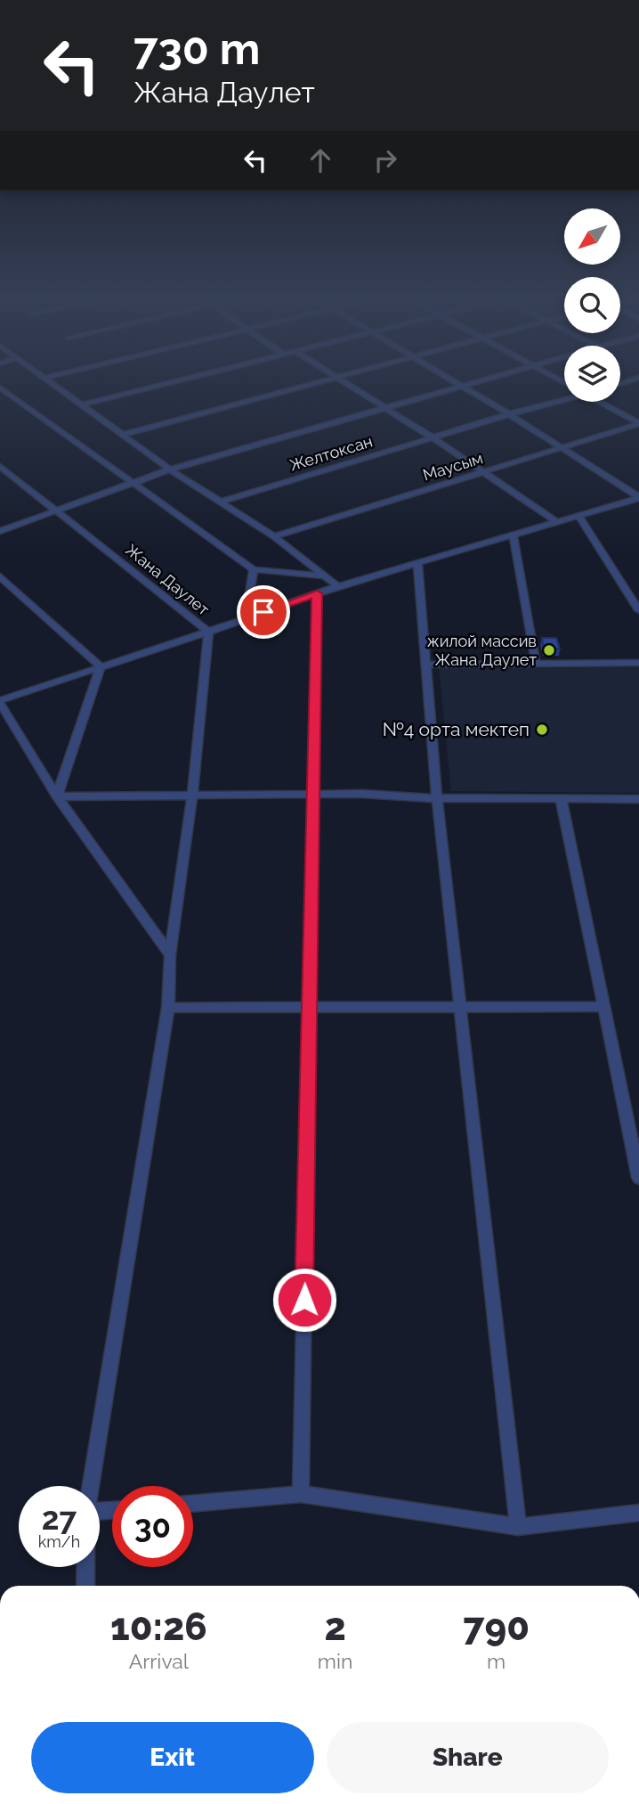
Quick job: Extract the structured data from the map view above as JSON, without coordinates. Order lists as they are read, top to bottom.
{
  "streets": {
    "street": ["Желтоксан", "Маусым", "Жана Даулет"]
  },
  "places": ["жилой массив Жана Даулет", "№4 орта мектеп"],
  "north": "bottom left",
  "page": {
    "turn": ["730 m", "Жана Даулет"],
    "speed": "27 km/h",
    "limit": "30",
    "eta": [
      "10:26",
      "Arrival",
      "2",
      "min",
      "790",
      "m"
    ],
    "buttons": ["Exit", "Share"]
  }
}
